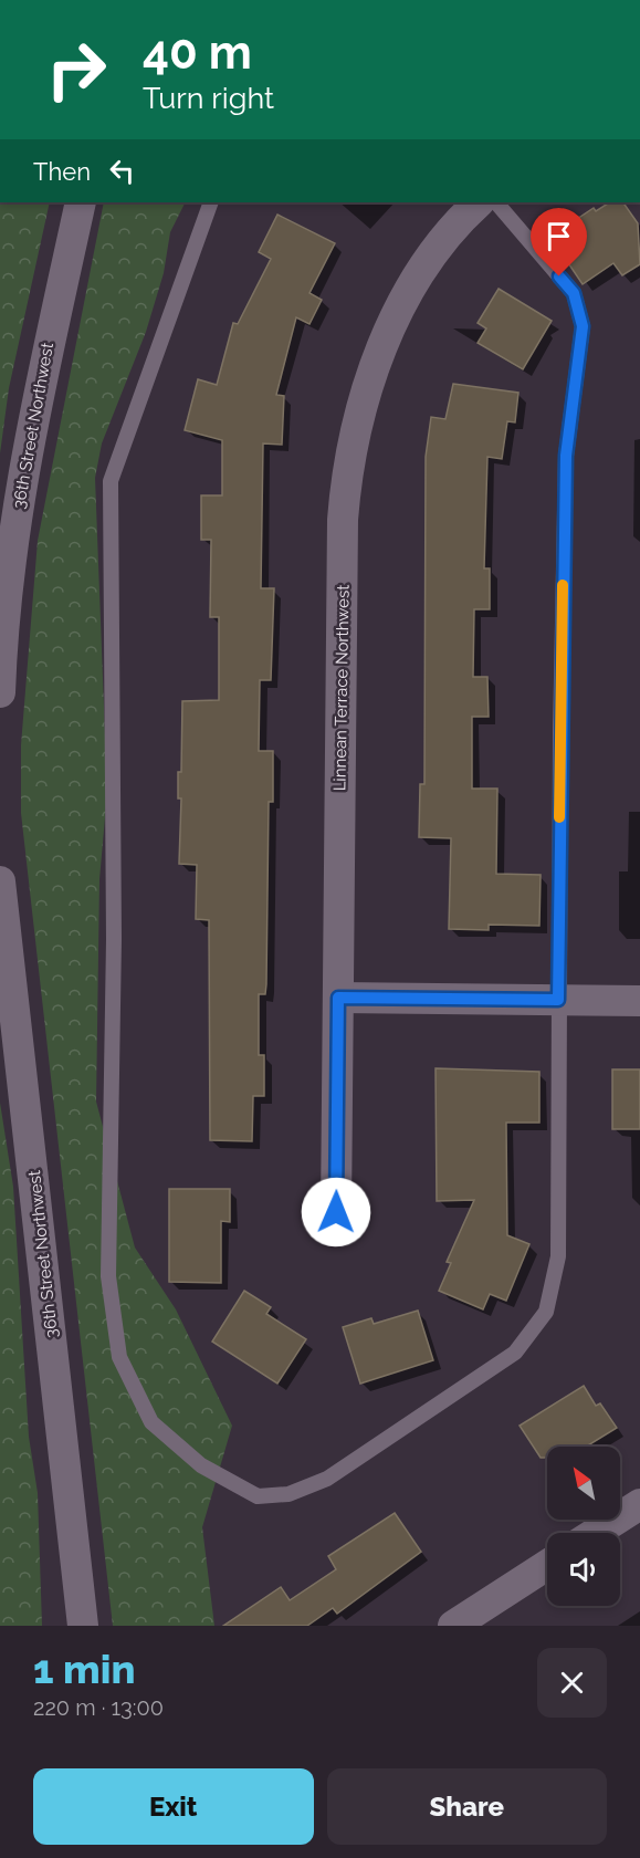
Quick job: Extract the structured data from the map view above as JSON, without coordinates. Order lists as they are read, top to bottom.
{
  "streets": {
    "street": ["36th Street Northwest", "Linnean Terrace Northwest"]
  },
  "north": "top left",
  "page": {
    "turn": ["40 m", "Turn right"],
    "then": "Then",
    "heading": ["1 min", "220 m · 13:00"],
    "buttons": ["Exit", "Share"]
  }
}
